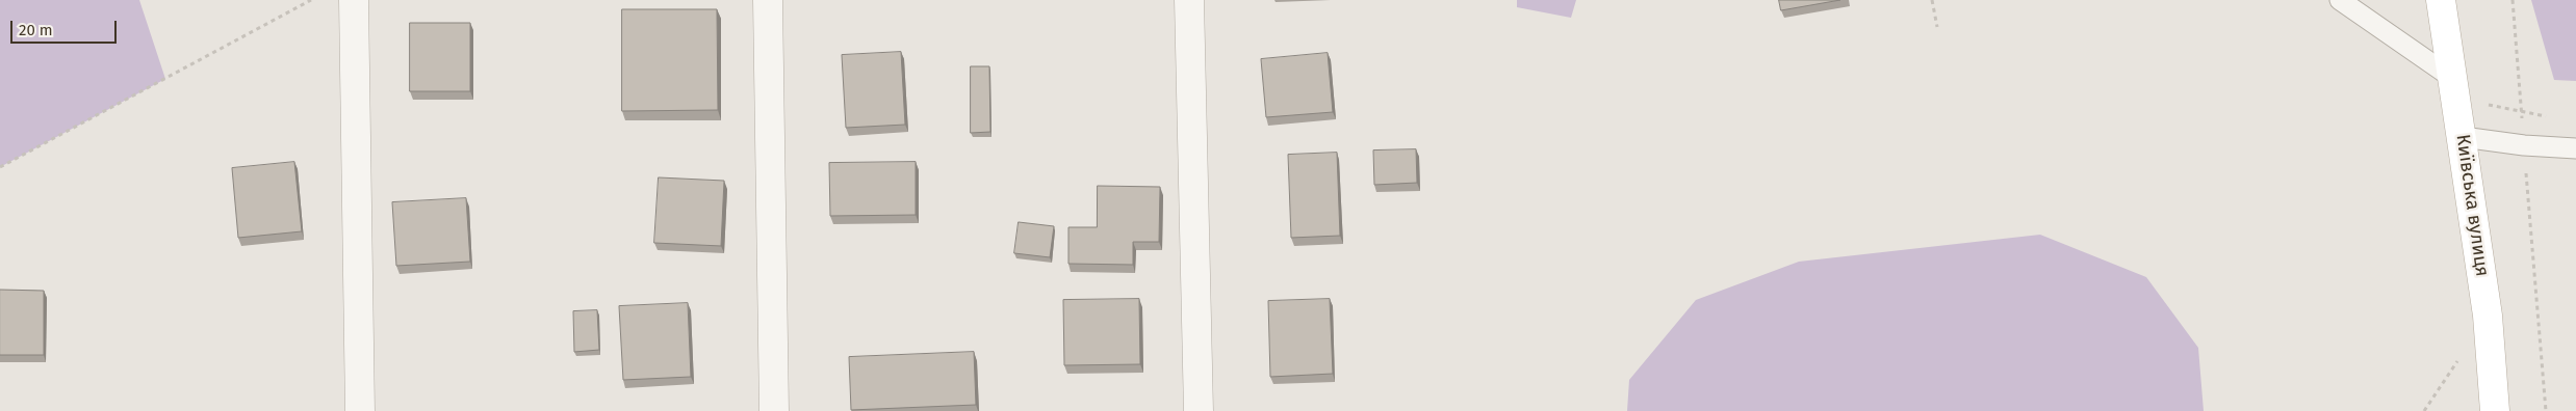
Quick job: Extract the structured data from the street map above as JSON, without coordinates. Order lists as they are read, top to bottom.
{
  "streets": {
    "main road": ["Київська вулиця"]
  },
  "scale_bar": "20 m"
}
